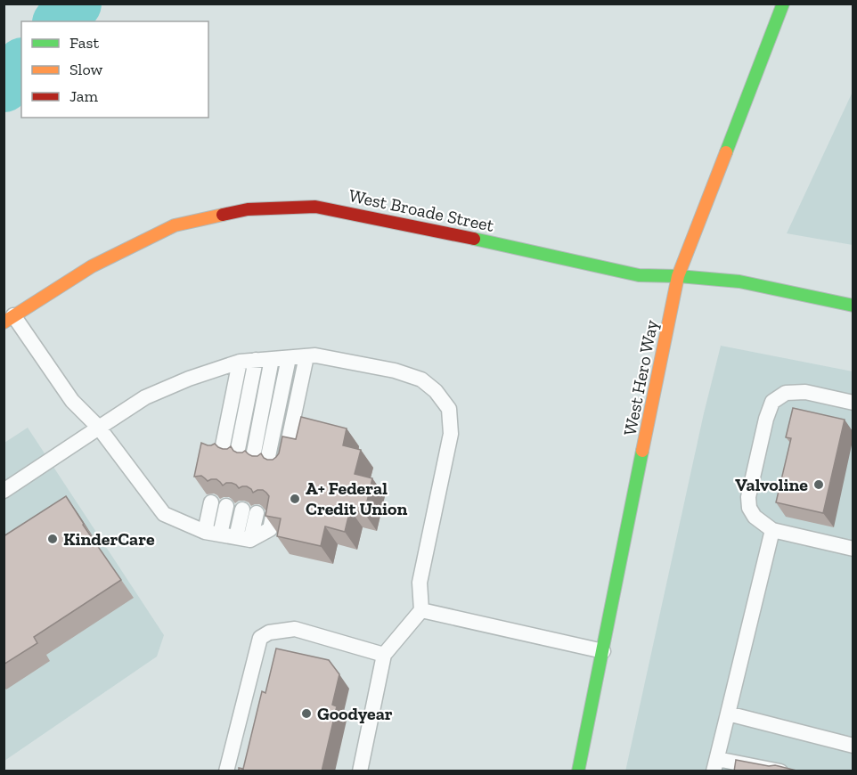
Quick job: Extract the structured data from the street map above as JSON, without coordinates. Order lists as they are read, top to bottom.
{
  "streets": {
    "street": ["West Broade Street", "West Hero Way"]
  },
  "crossings": [
    ["West Broade Street", "West Hero Way"]
  ],
  "places": [
    "Valvoline",
    "A+ Federal Credit Union",
    "KinderCare",
    "Goodyear"
  ],
  "legend": ["Fast", "Slow", "Jam"]
}
